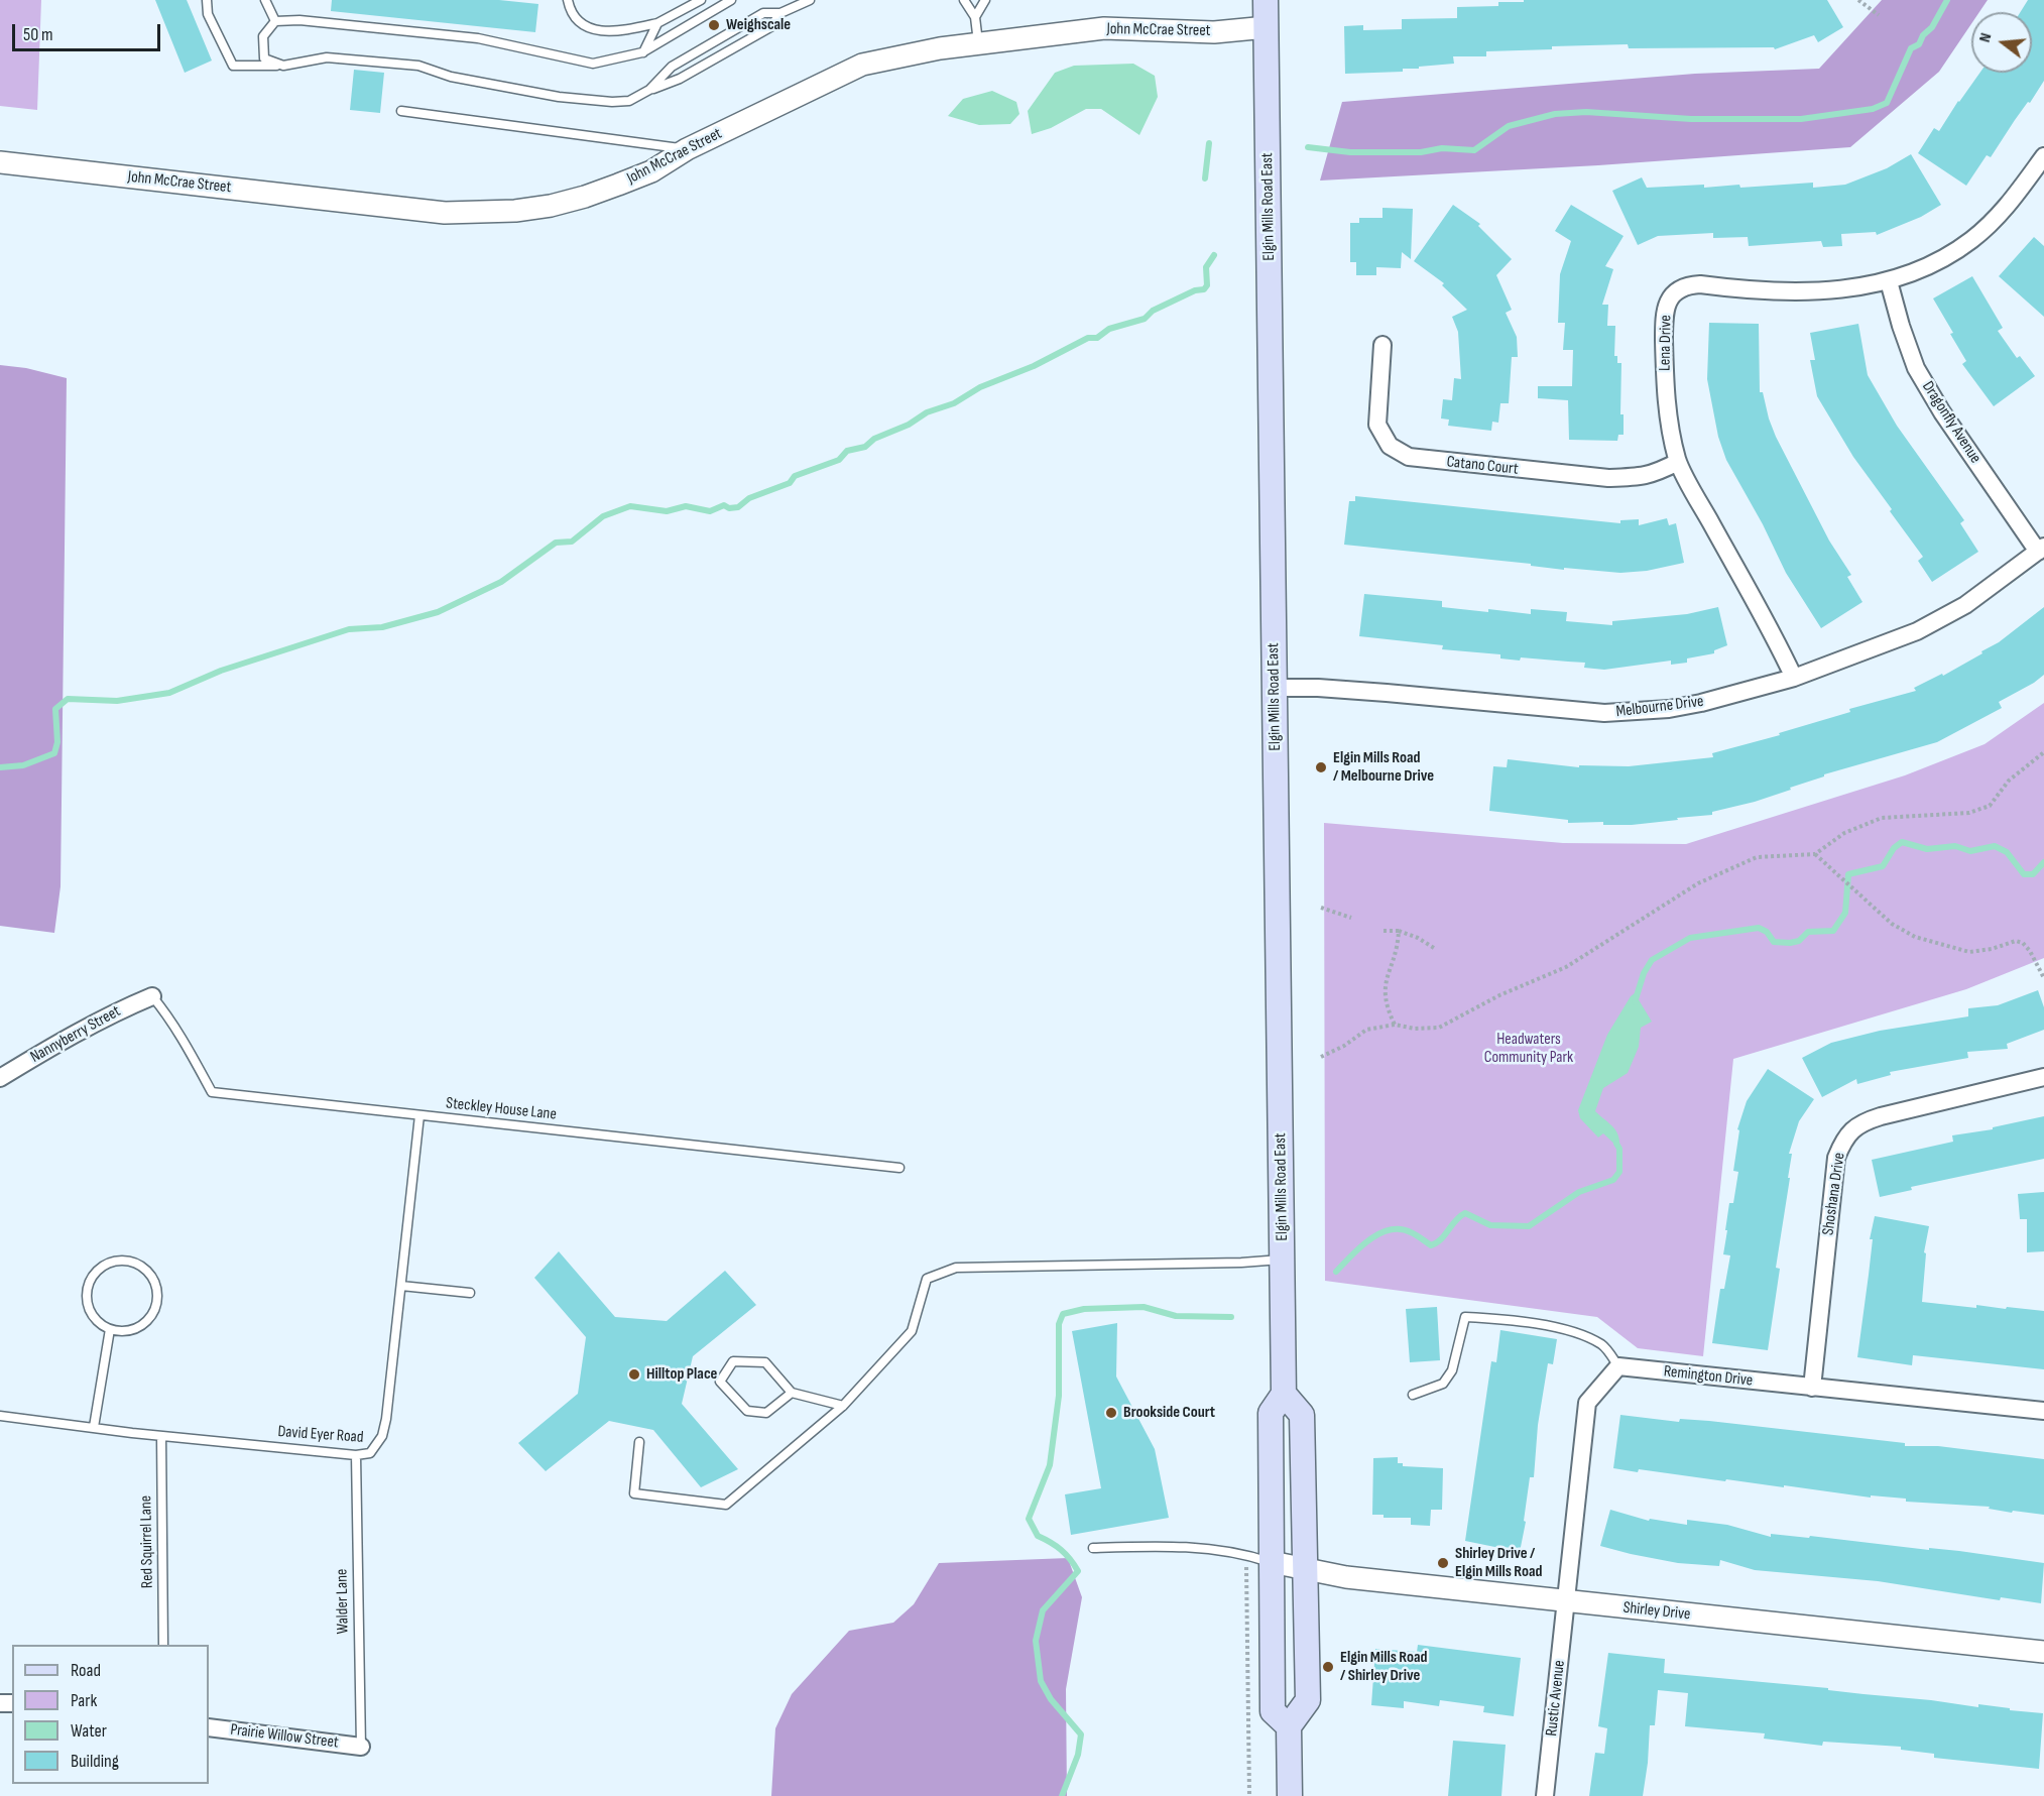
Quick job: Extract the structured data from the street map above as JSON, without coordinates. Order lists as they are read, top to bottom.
{
  "streets": {
    "main road": ["Elgin Mills Road East"],
    "street": [
      "John McCrae Street",
      "Lena Drive",
      "Dragonfly Avenue",
      "Catano Court",
      "Melbourne Drive",
      "Nannyberry Street",
      "Shoshana Drive",
      "Remington Drive",
      "Shirley Drive",
      "Rustic Avenue",
      "Prairie Willow Street"
    ],
    "lane": [
      "Steckley House Lane",
      "David Eyer Road",
      "Red Squirrel Lane",
      "Walder Lane"
    ]
  },
  "crossings": [
    ["John McCrae Street", "Elgin Mills Road East"],
    ["Elgin Mills Road East", "Melbourne Drive"],
    ["Elgin Mills Road East", "Shirley Drive"],
    ["Lena Drive", "Dragonfly Avenue"],
    ["Lena Drive", "Catano Court"],
    ["Lena Drive", "Melbourne Drive"],
    ["Dragonfly Avenue", "Melbourne Drive"],
    ["Nannyberry Street", "Steckley House Lane"],
    ["Steckley House Lane", "David Eyer Road"],
    ["Shoshana Drive", "Remington Drive"],
    ["David Eyer Road", "Red Squirrel Lane"],
    ["David Eyer Road", "Walder Lane"],
    ["Walder Lane", "Prairie Willow Street"],
    ["Shirley Drive", "Rustic Avenue"]
  ],
  "parks": ["Headwaters Community Park"],
  "places": [
    "Weighscale",
    "Elgin Mills Road / Melbourne Drive",
    "Hilltop Place",
    "Brookside Court",
    "Shirley Drive / Elgin Mills Road",
    "Elgin Mills Road / Shirley Drive"
  ],
  "legend": [
    "Road",
    "Park",
    "Water",
    "Building"
  ],
  "scale_bar": "50 m",
  "north": "left"
}
